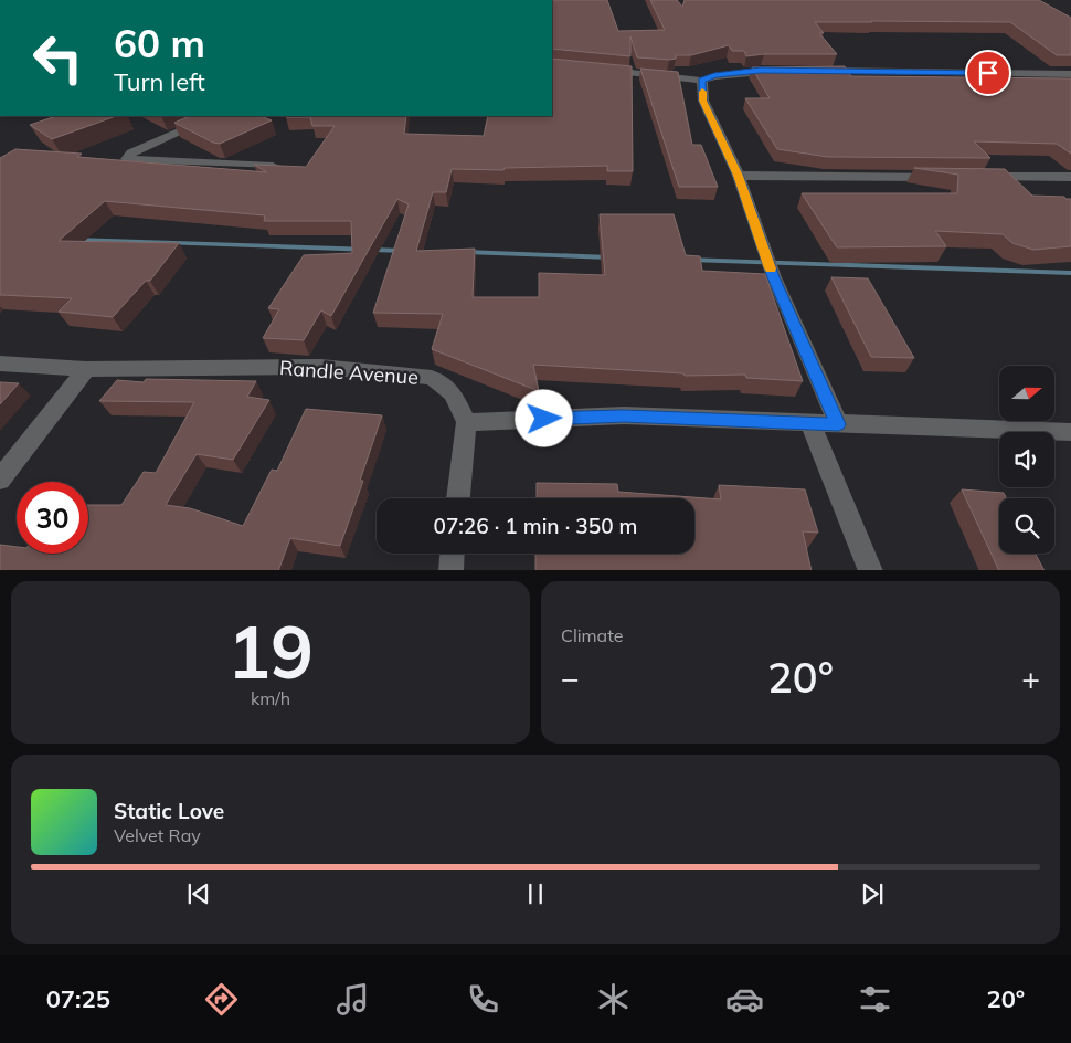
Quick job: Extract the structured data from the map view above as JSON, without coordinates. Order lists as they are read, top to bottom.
{
  "streets": {
    "street": ["Randle Avenue"]
  },
  "north": "right",
  "page": {
    "turn": ["60 m", "Turn left"],
    "limit": "30",
    "trip": "07:26 · 1 min · 350 m",
    "tile": [
      ["19", "km/h"],
      "Climate"
    ],
    "heat": ["−", "20°", "+"],
    "song": ["Static Love", "Velvet Ray"],
    "tabs": ["07:25", "20°"]
  }
}
